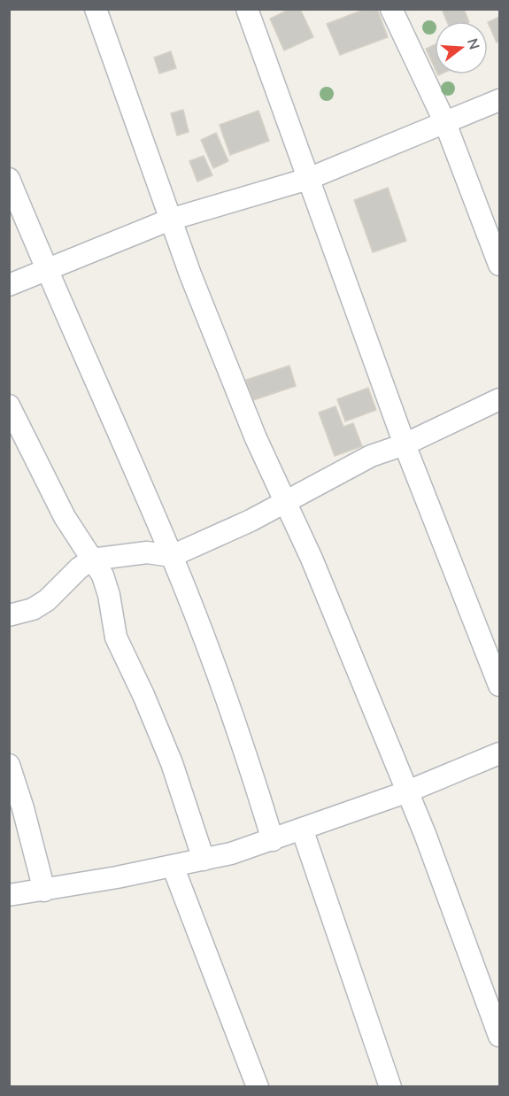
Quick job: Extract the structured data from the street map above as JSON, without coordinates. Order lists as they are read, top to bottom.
{
  "north": "right"
}
